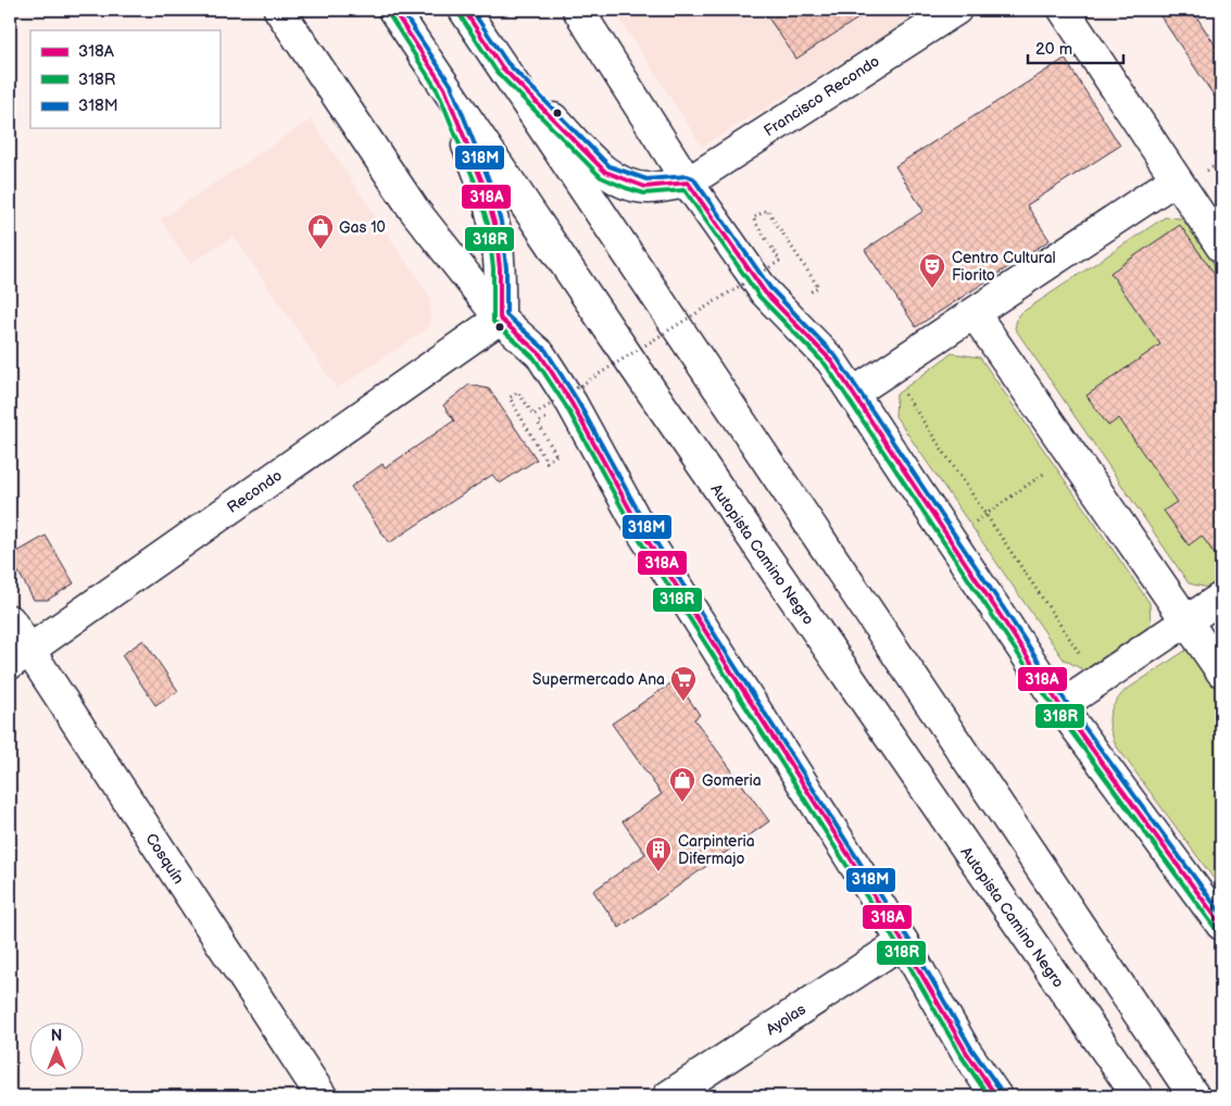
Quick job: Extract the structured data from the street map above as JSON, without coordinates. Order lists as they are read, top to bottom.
{
  "streets": {
    "main road": [
      "Francisco Recondo",
      "Recondo",
      "Autopista Camino Negro",
      "Cosquín",
      "Ayolas"
    ]
  },
  "crossings": [
    ["Recondo", "Cosquín"]
  ],
  "places": {
    "shop": ["Gas 10", "Gomeria"],
    "theatre": ["Centro Cultural Fiorito"],
    "supermarket": ["Supermercado Ana"],
    "building": ["Carpinteria Difermajo"]
  },
  "lines": ["transit line 318A", "transit line 318M", "transit line 318R"],
  "legend": ["318A", "318R", "318M"],
  "scale_bar": "20 m",
  "north": "top"
}
